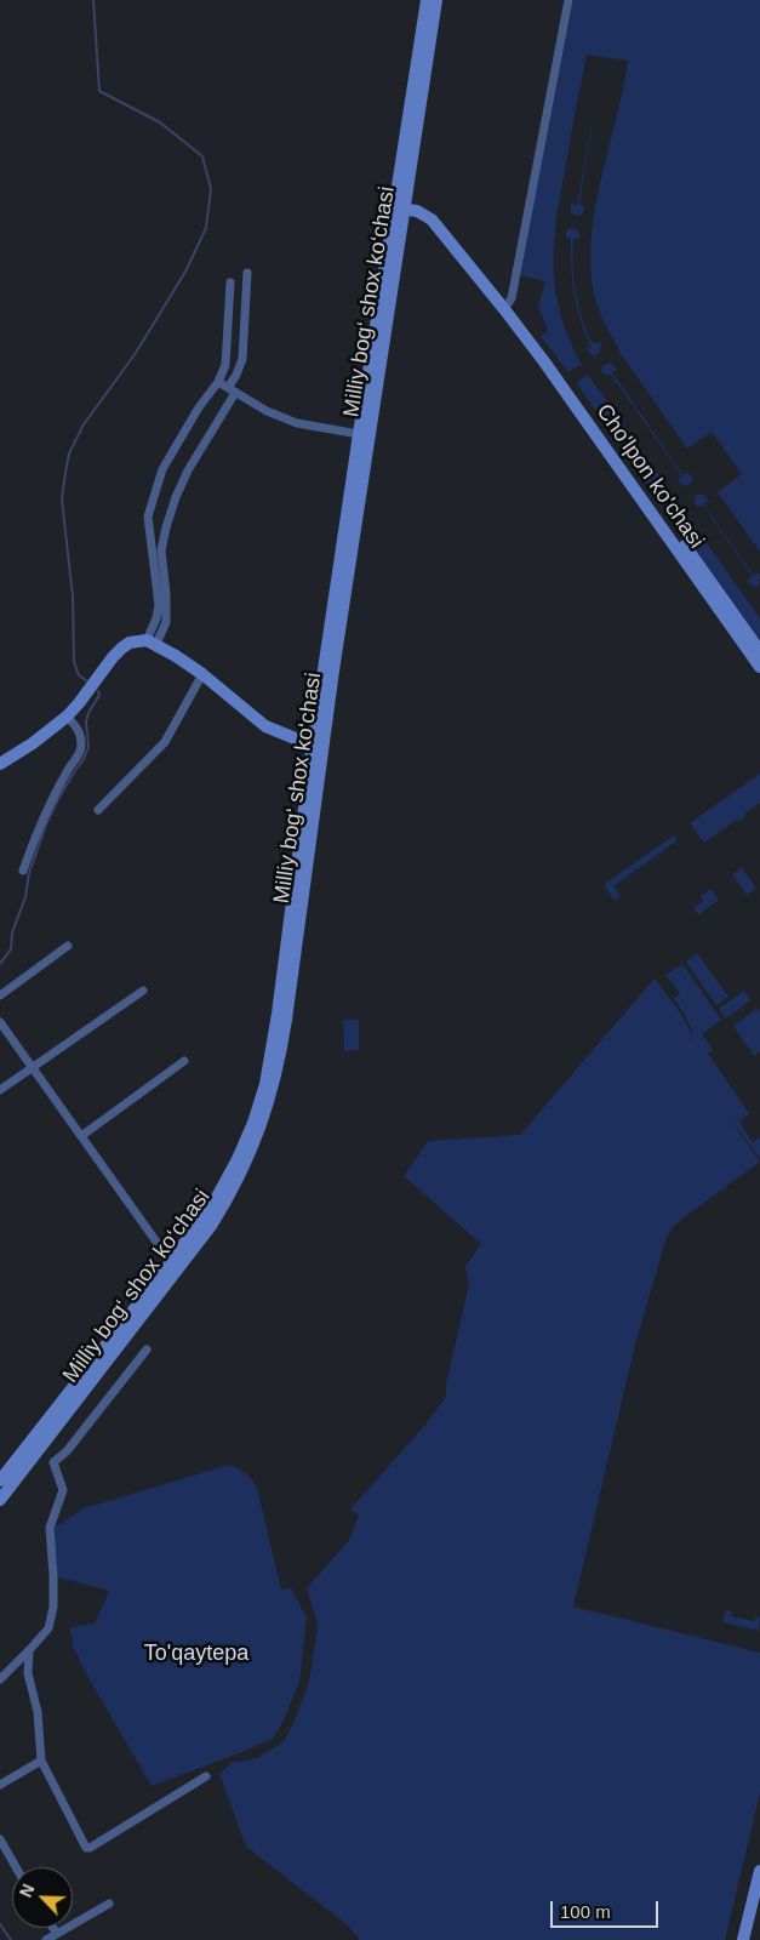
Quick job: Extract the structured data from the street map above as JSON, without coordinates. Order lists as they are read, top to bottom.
{
  "streets": {
    "main road": ["Milliy bog‘ shox ko‘chasi", "Cho'lpon ko'chasi"]
  },
  "crossings": [
    ["Milliy bog‘ shox ko‘chasi", "Cho'lpon ko'chasi"]
  ],
  "parks": ["To'qaytepa"],
  "scale_bar": "100 m",
  "north": "top left"
}
